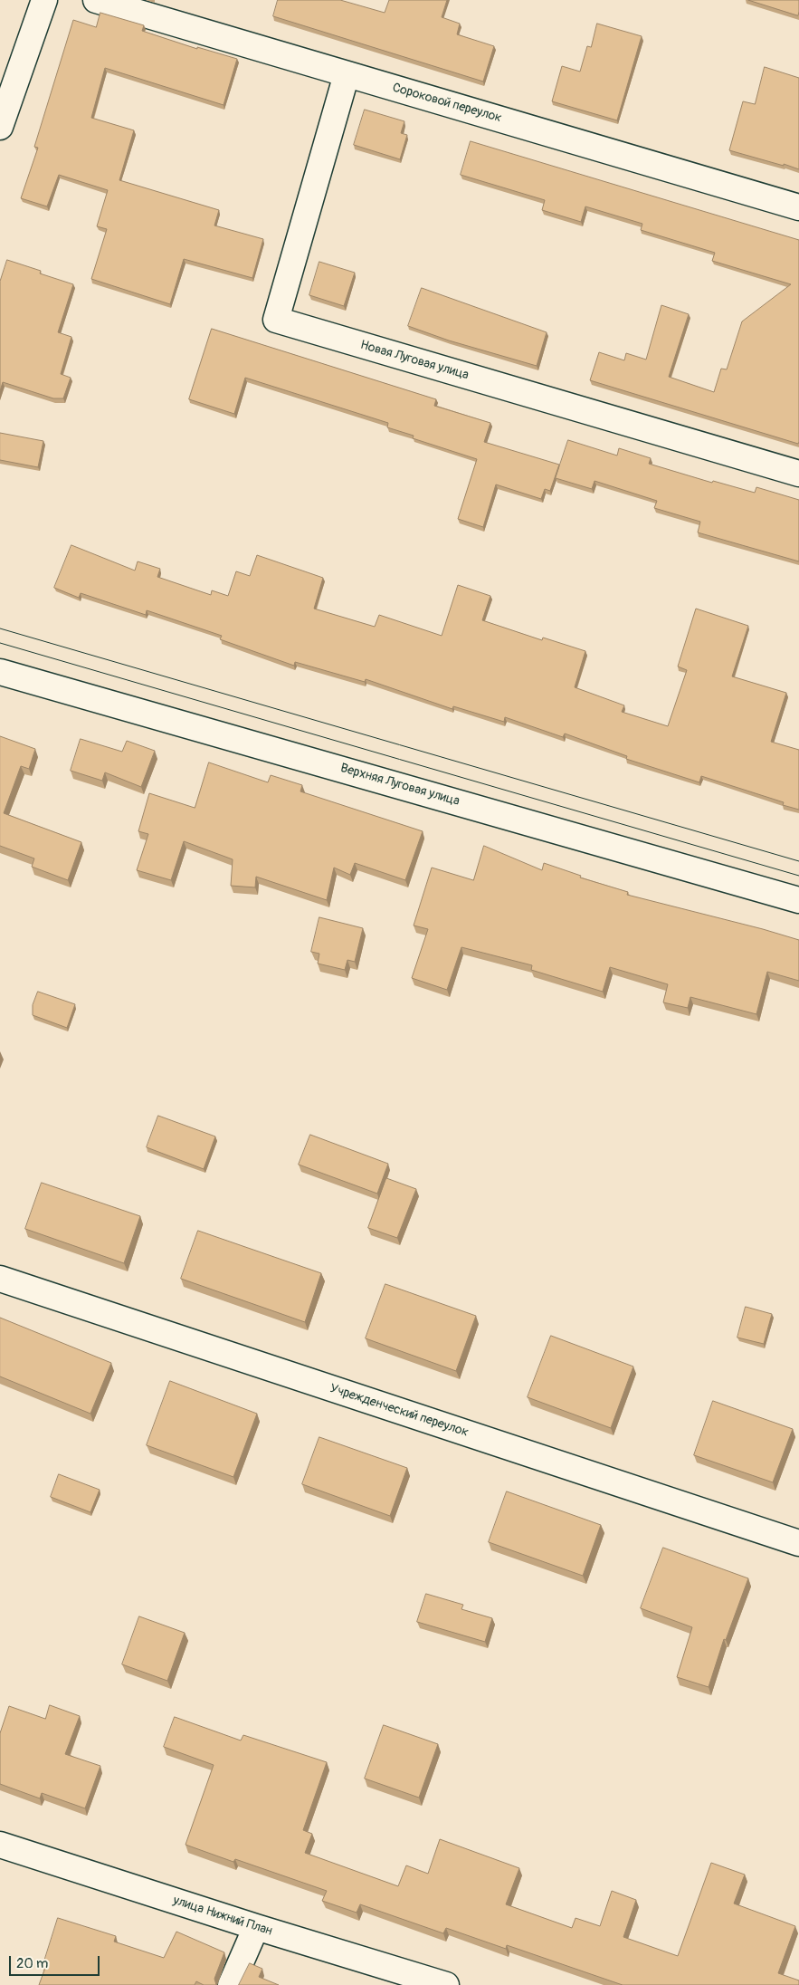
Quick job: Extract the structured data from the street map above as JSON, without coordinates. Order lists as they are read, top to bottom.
{
  "streets": {
    "street": [
      "Сороковой переулок",
      "Новая Луговая улица",
      "Верхняя Луговая улица",
      "Учрежденческий переулок",
      "улица Нижний План"
    ]
  },
  "crossings": [
    ["Сороковой переулок", "Новая Луговая улица"]
  ],
  "scale_bar": "20 m"
}
